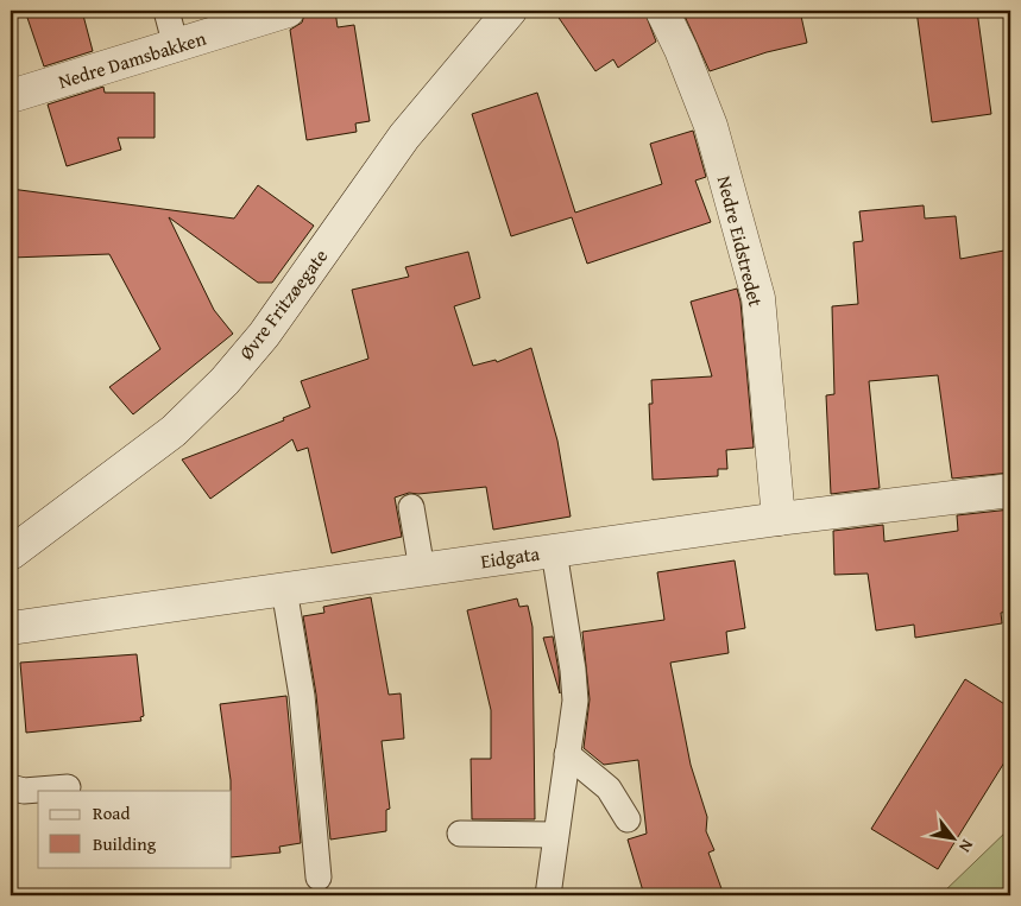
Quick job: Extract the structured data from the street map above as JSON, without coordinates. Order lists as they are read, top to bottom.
{
  "streets": {
    "street": [
      "Nedre Damsbakken",
      "Nedre Eidstredet",
      "Øvre Fritzøegate",
      "Eidgata"
    ]
  },
  "crossings": [
    ["Nedre Eidstredet", "Eidgata"]
  ],
  "legend": ["Road", "Building"],
  "north": "bottom right"
}
